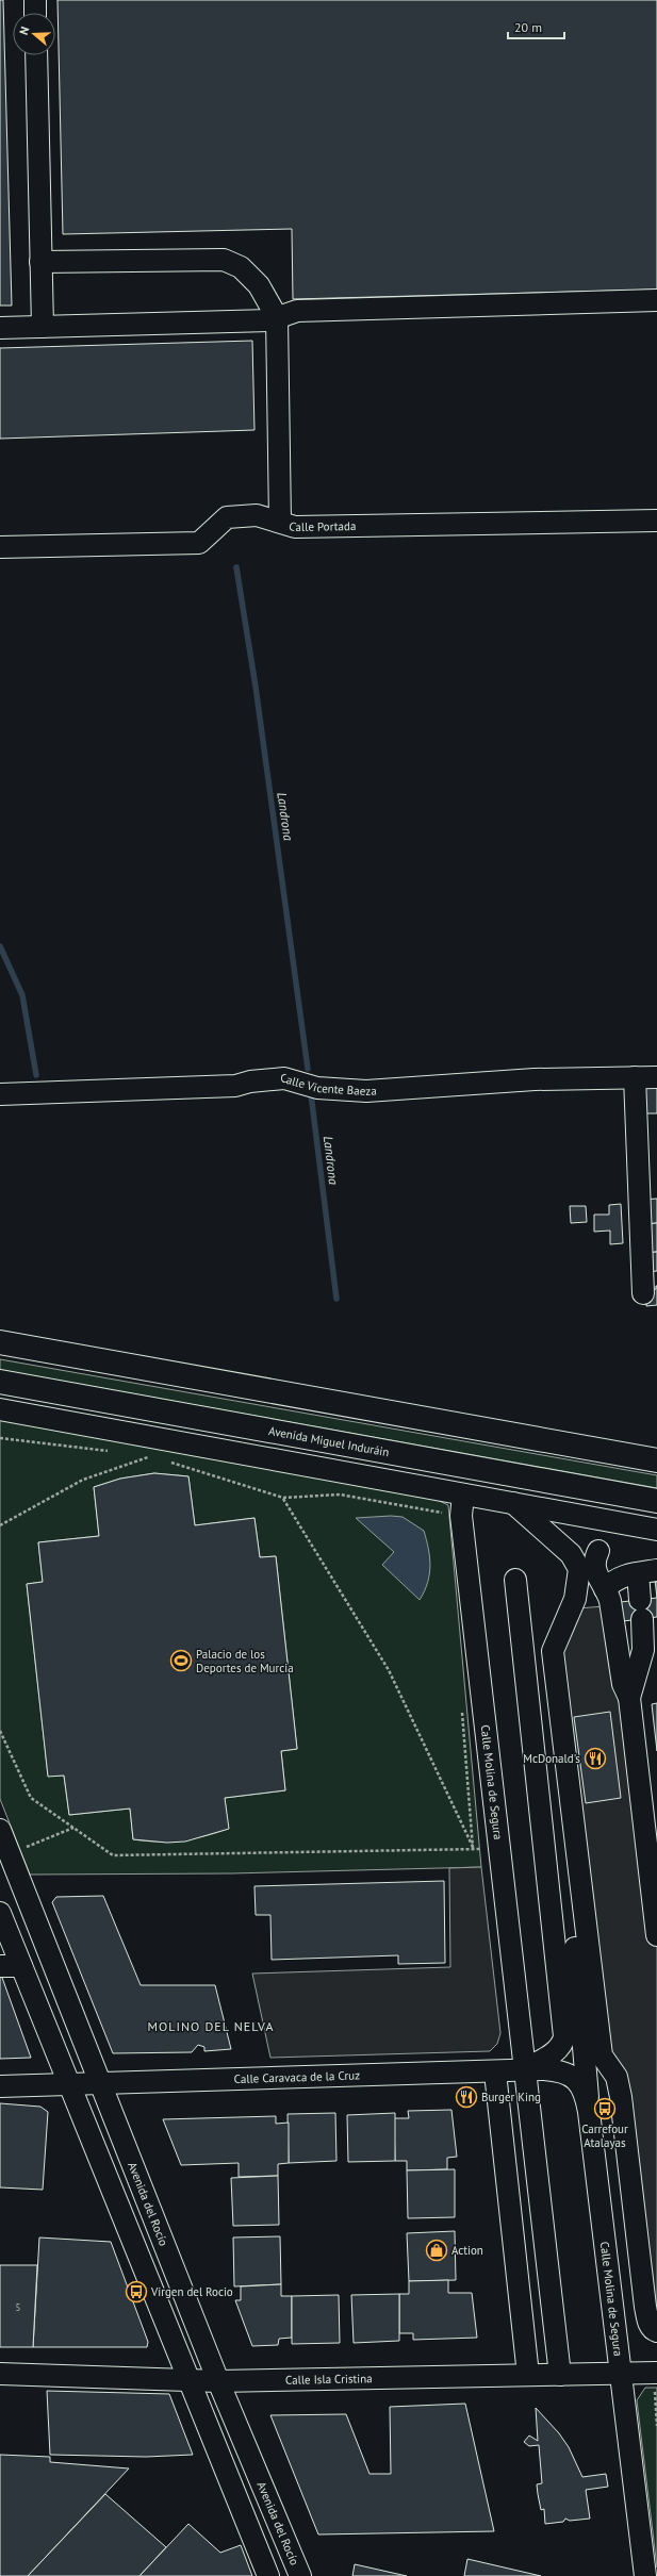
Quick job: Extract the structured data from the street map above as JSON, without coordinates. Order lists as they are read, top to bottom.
{
  "streets": {
    "main road": ["Avenida Miguel Induráin"],
    "street": [
      "Calle Portada",
      "Calle Vicente Baeza",
      "Calle Molina de Segura",
      "Calle Caravaca de la Cruz",
      "Avenida del Rocío",
      "Calle Isla Cristina"
    ]
  },
  "crossings": [
    ["Calle Molina de Segura", "Calle Caravaca de la Cruz"],
    ["Calle Molina de Segura", "Calle Isla Cristina"],
    ["Calle Caravaca de la Cruz", "Avenida del Rocío"],
    ["Avenida del Rocío", "Calle Isla Cristina"]
  ],
  "districts": ["MOLINO DEL NELVA"],
  "water": ["Landrona"],
  "places": {
    "sports": ["Palacio de los Deportes de Murcia"],
    "restaurant": ["McDonald's", "Burger King"],
    "bus stop": ["Carrefour Atalayas", "Virgen del Rocio"],
    "shop": ["Action"]
  },
  "house_numbers": ["5"],
  "scale_bar": "20 m",
  "north": "left"
}
